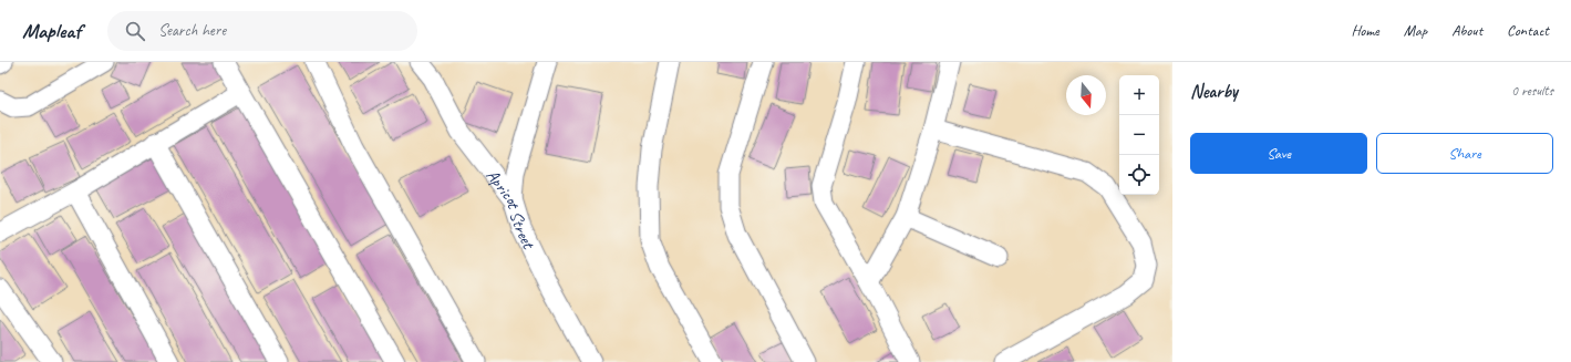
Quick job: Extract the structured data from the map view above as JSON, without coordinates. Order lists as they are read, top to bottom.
{
  "streets": {
    "street": ["Apricot Street"]
  },
  "north": "bottom",
  "page": {
    "header": "Mapleaf",
    "search": "Search here",
    "nav": [
      "Home",
      "Map",
      "About",
      "Contact"
    ],
    "heading": ["Nearby", "0 results"],
    "map_buttons": ["+", "−"],
    "buttons": ["Save", "Share"]
  }
}
